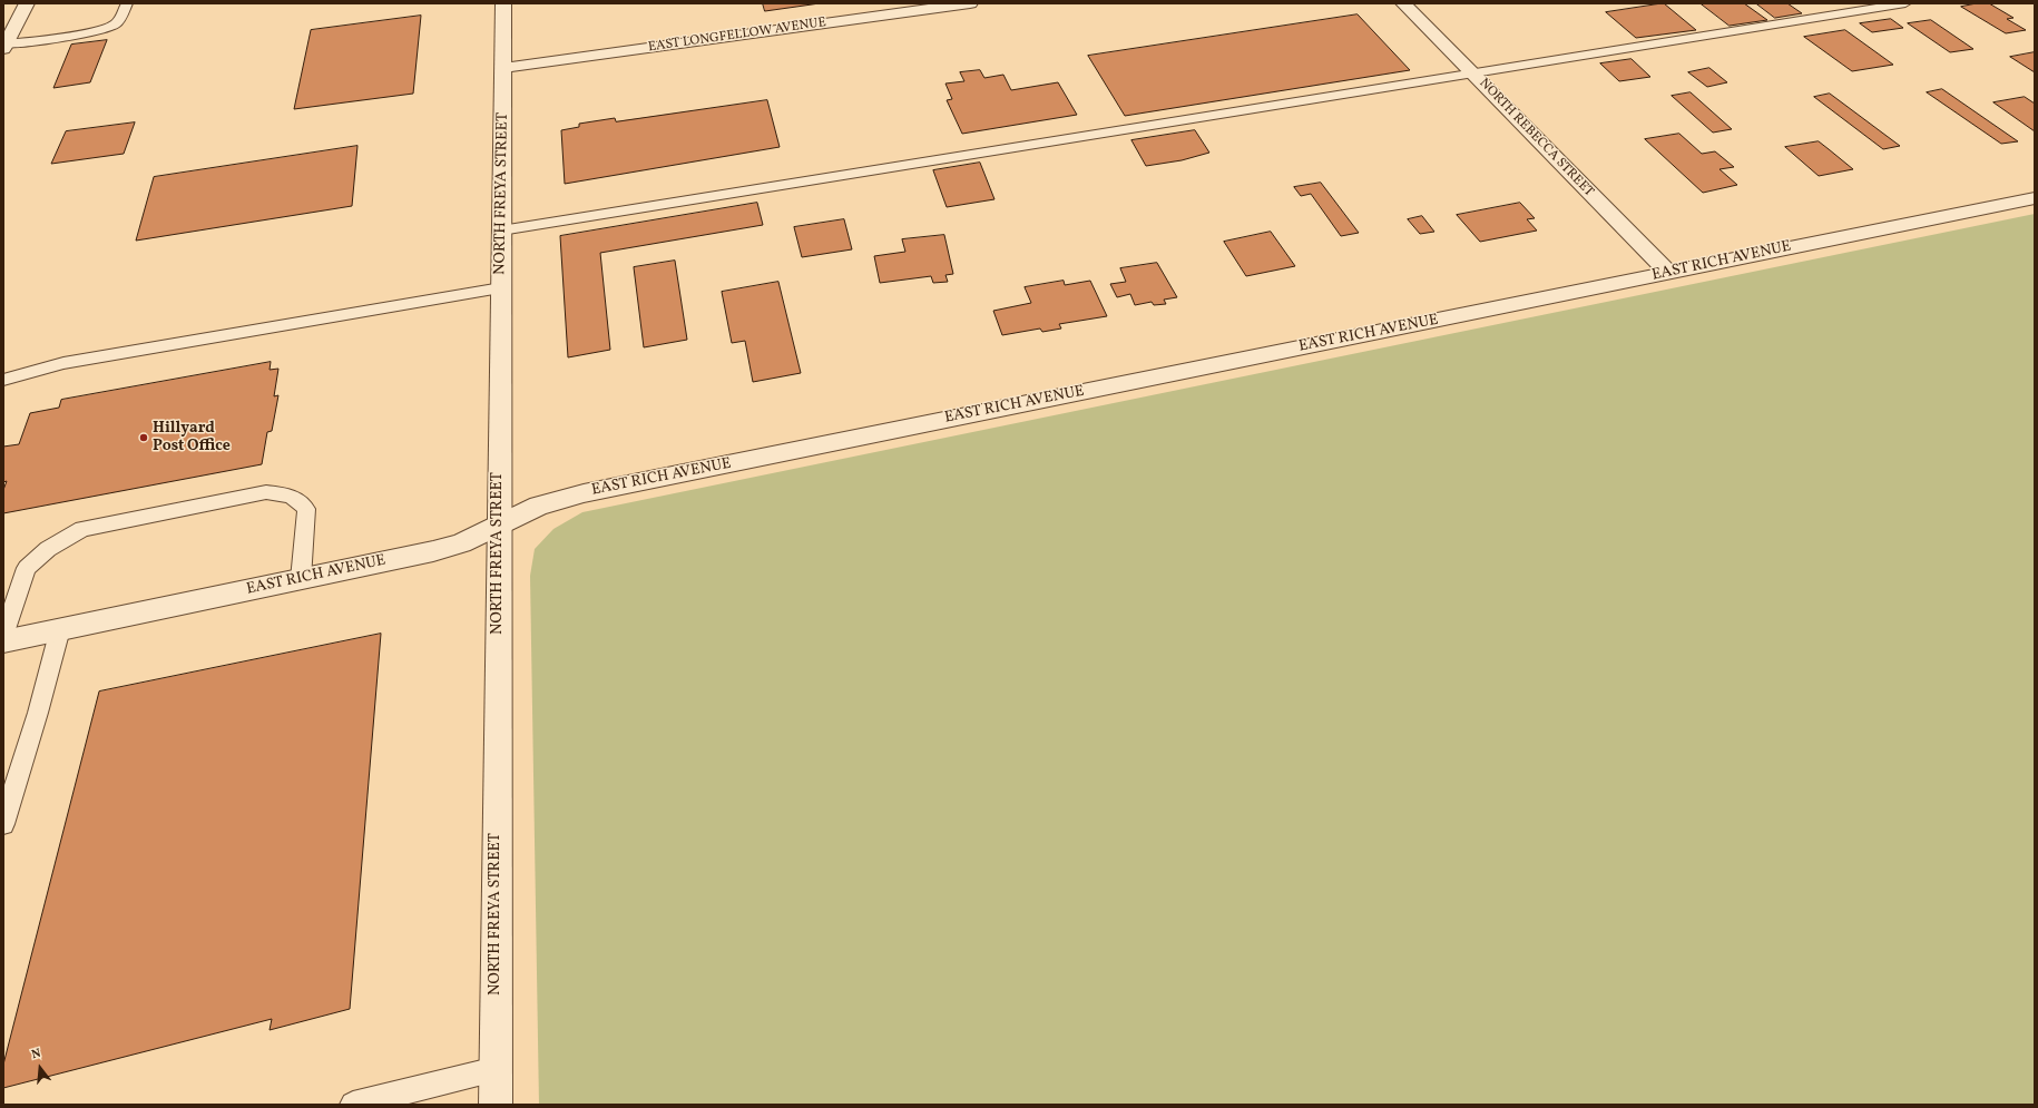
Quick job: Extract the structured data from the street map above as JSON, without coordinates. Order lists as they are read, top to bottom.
{
  "streets": {
    "street": [
      "EAST LONGFELLOW AVENUE",
      "NORTH REBECCA STREET",
      "NORTH FREYA STREET",
      "EAST RICH AVENUE"
    ]
  },
  "crossings": [
    ["EAST LONGFELLOW AVENUE", "NORTH FREYA STREET"],
    ["NORTH REBECCA STREET", "EAST RICH AVENUE"],
    ["NORTH FREYA STREET", "EAST RICH AVENUE"]
  ],
  "places": ["Hillyard Post Office"],
  "north": "top"
}
